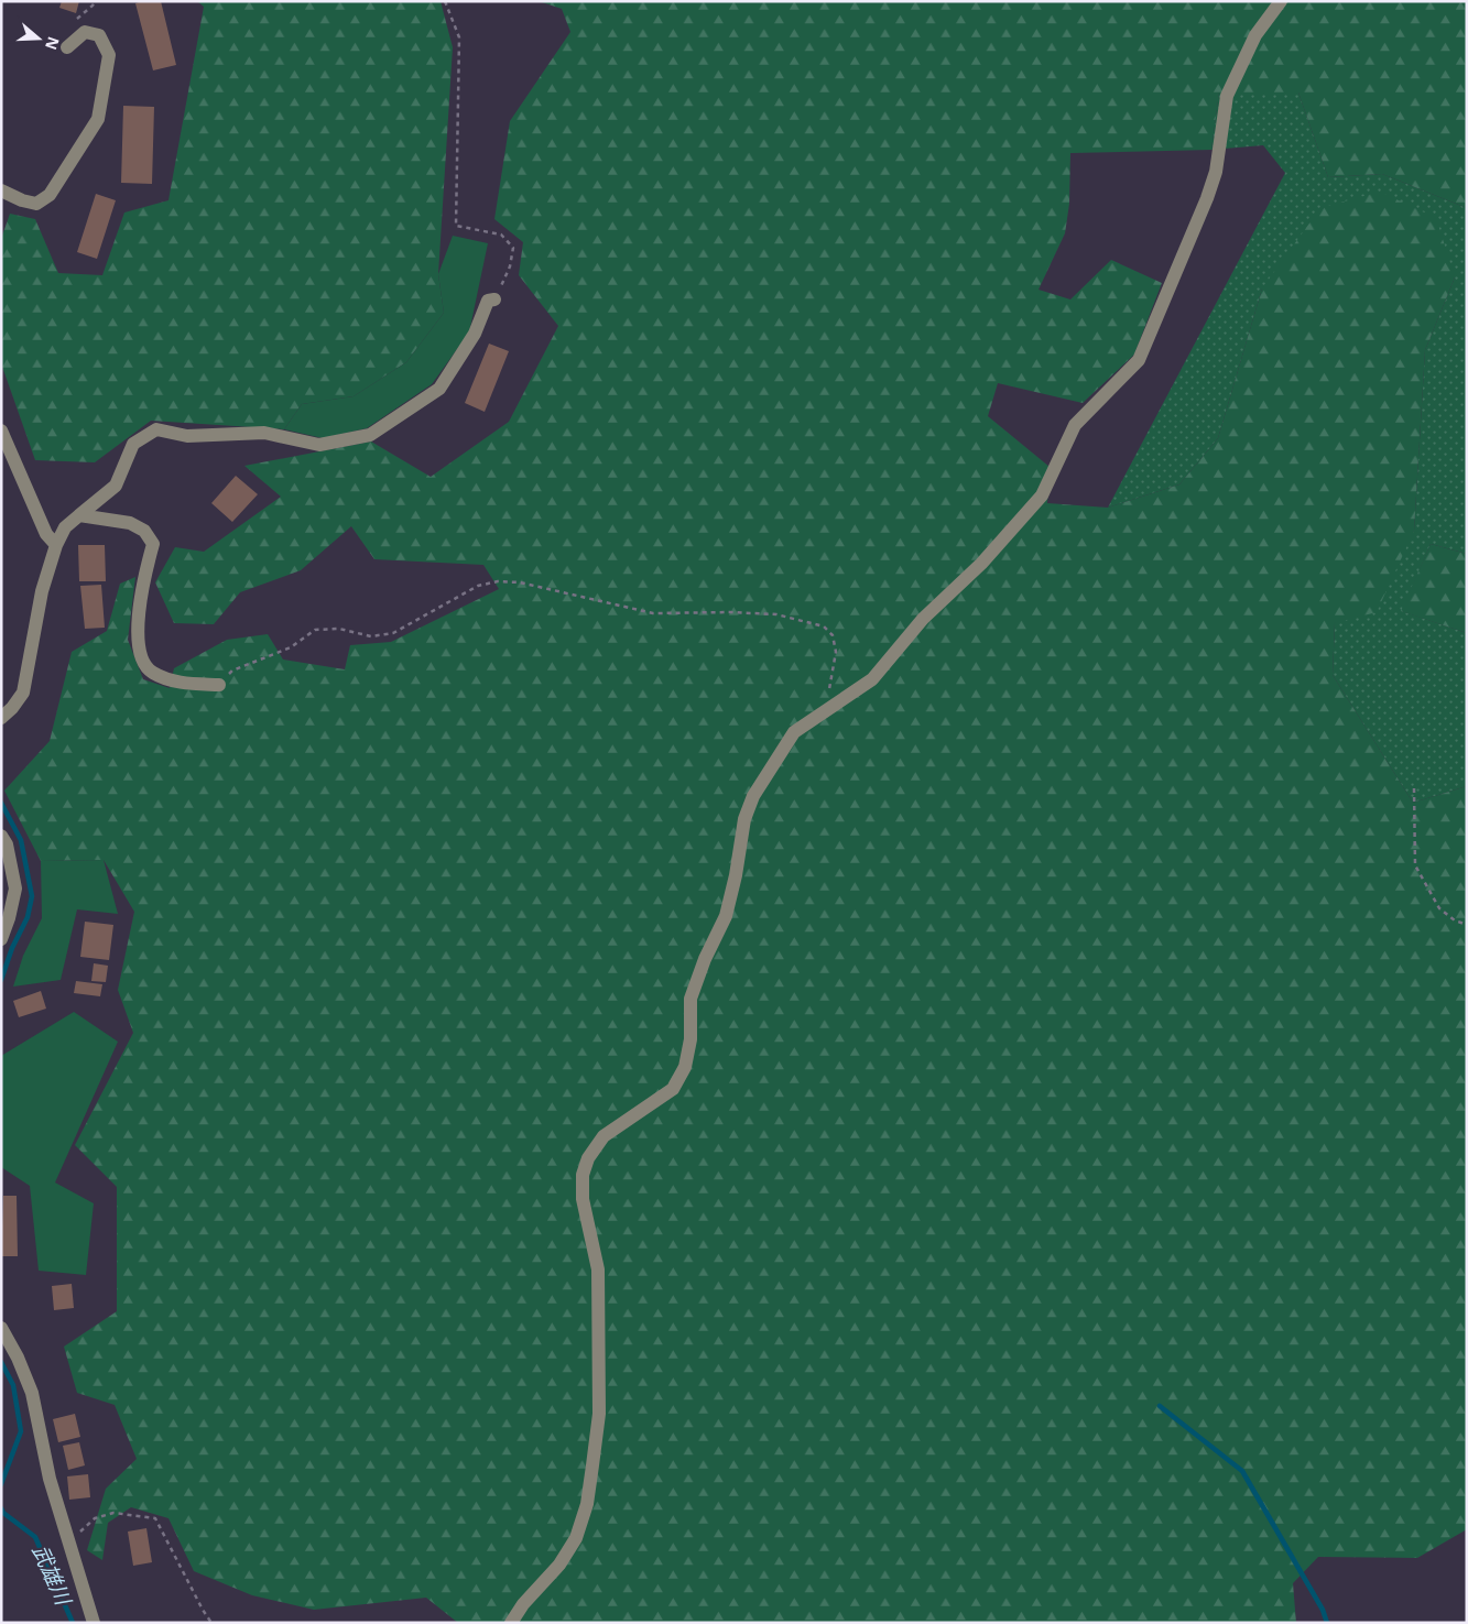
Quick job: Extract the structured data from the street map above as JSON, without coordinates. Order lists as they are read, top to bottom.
{
  "water": ["武雄川"],
  "north": "right"
}
